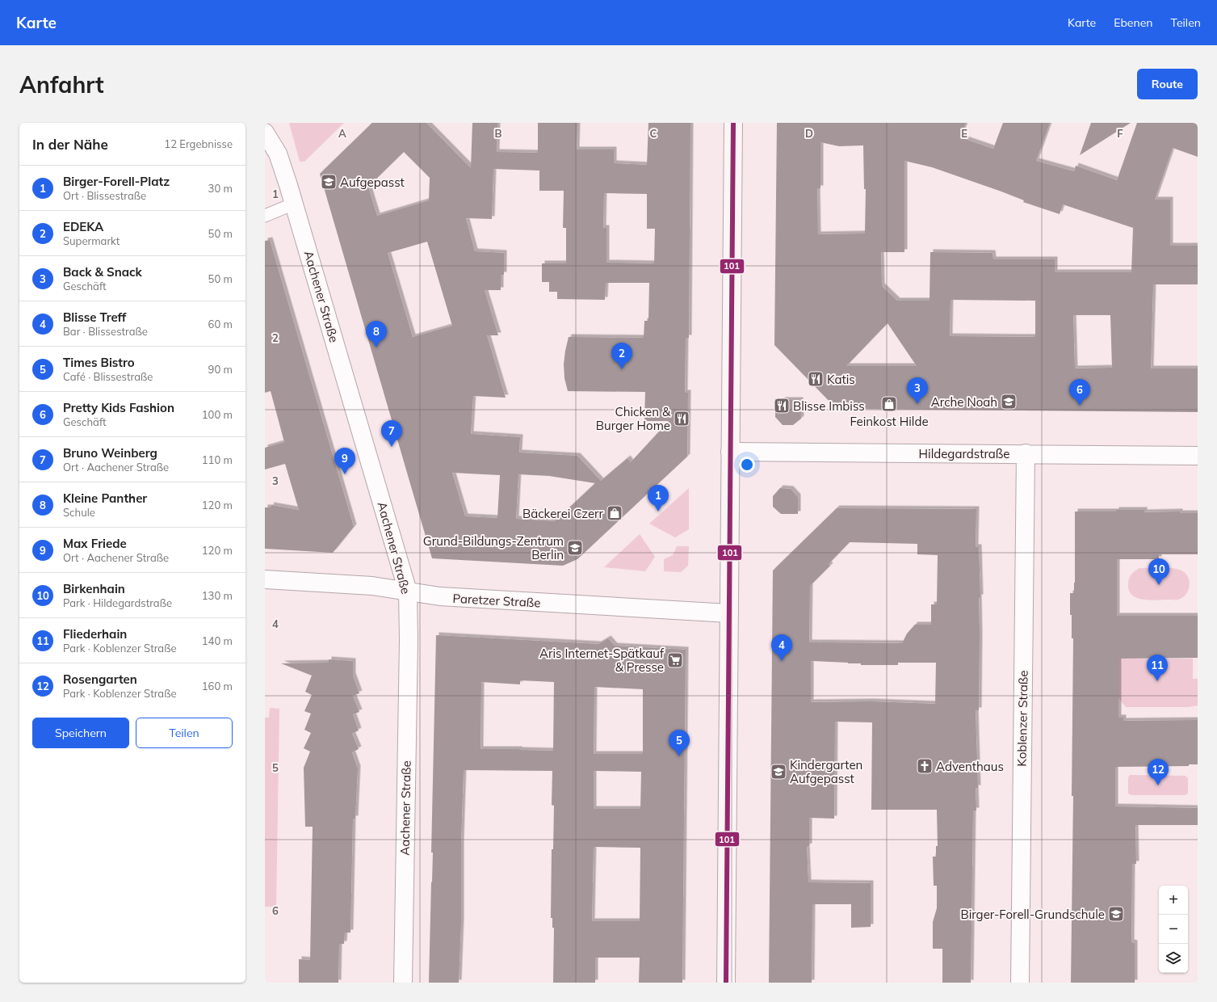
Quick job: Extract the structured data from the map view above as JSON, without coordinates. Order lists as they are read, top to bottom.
{
  "streets": {
    "street": [
      "Aachener Straße",
      "Hildegardstraße",
      "Paretzer Straße",
      "Koblenzer Straße"
    ]
  },
  "crossings": [
    ["Aachener Straße", "Paretzer Straße"],
    ["Hildegardstraße", "Koblenzer Straße"]
  ],
  "places": {
    "school or university": [
      "Aufgepasst",
      "Arche Noah",
      "Grund-Bildungs-Zentrum Berlin",
      "Kindergarten Aufgepasst",
      "Birger-Forell-Grundschule"
    ],
    "restaurant": ["Katis", "Blisse Imbiss", "Chicken & Burger Home"],
    "shop": ["Feinkost Hilde", "Bäckerei Czerr"],
    "supermarket": ["Aris Internet-Spätkauf & Presse"],
    "church": ["Adventhaus"]
  },
  "lines": ["transit line 101"],
  "page": {
    "header": "Karte",
    "nav": ["Karte", "Ebenen", "Teilen"],
    "buttons": [
      "Route",
      ["Speichern", "Teilen"]
    ],
    "title": "Anfahrt",
    "heading": ["In der Nähe", "12 Ergebnisse"],
    "list": [
      {
        "mark": "1",
        "name": "Birger-Forell-Platz",
        "note": "Ort · Blissestraße",
        "value": "30 m"
      },
      {
        "mark": "2",
        "name": "EDEKA",
        "note": "Supermarkt",
        "value": "50 m"
      },
      {
        "mark": "3",
        "name": "Back & Snack",
        "note": "Geschäft",
        "value": "50 m"
      },
      {
        "mark": "4",
        "name": "Blisse Treff",
        "note": "Bar · Blissestraße",
        "value": "60 m"
      },
      {
        "mark": "5",
        "name": "Times Bistro",
        "note": "Café · Blissestraße",
        "value": "90 m"
      },
      {
        "mark": "6",
        "name": "Pretty Kids Fashion",
        "note": "Geschäft",
        "value": "100 m"
      },
      {
        "mark": "7",
        "name": "Bruno Weinberg",
        "note": "Ort · Aachener Straße",
        "value": "110 m"
      },
      {
        "mark": "8",
        "name": "Kleine Panther",
        "note": "Schule",
        "value": "120 m"
      },
      {
        "mark": "9",
        "name": "Max Friede",
        "note": "Ort · Aachener Straße",
        "value": "120 m"
      },
      {
        "mark": "10",
        "name": "Birkenhain",
        "note": "Park · Hildegardstraße",
        "value": "130 m"
      },
      {
        "mark": "11",
        "name": "Fliederhain",
        "note": "Park · Koblenzer Straße",
        "value": "140 m"
      },
      {
        "mark": "12",
        "name": "Rosengarten",
        "note": "Park · Koblenzer Straße",
        "value": "160 m"
      }
    ],
    "pins": [
      "8",
      "2",
      "3",
      "6",
      "7",
      "9",
      "1",
      "10",
      "4",
      "11",
      "5",
      "12"
    ],
    "map_buttons": ["+", "−"]
  },
  "grid": {
    "columns": [
      "A",
      "B",
      "C",
      "D",
      "E",
      "F"
    ],
    "rows": [
      "1",
      "2",
      "3",
      "4",
      "5",
      "6"
    ]
  }
}
